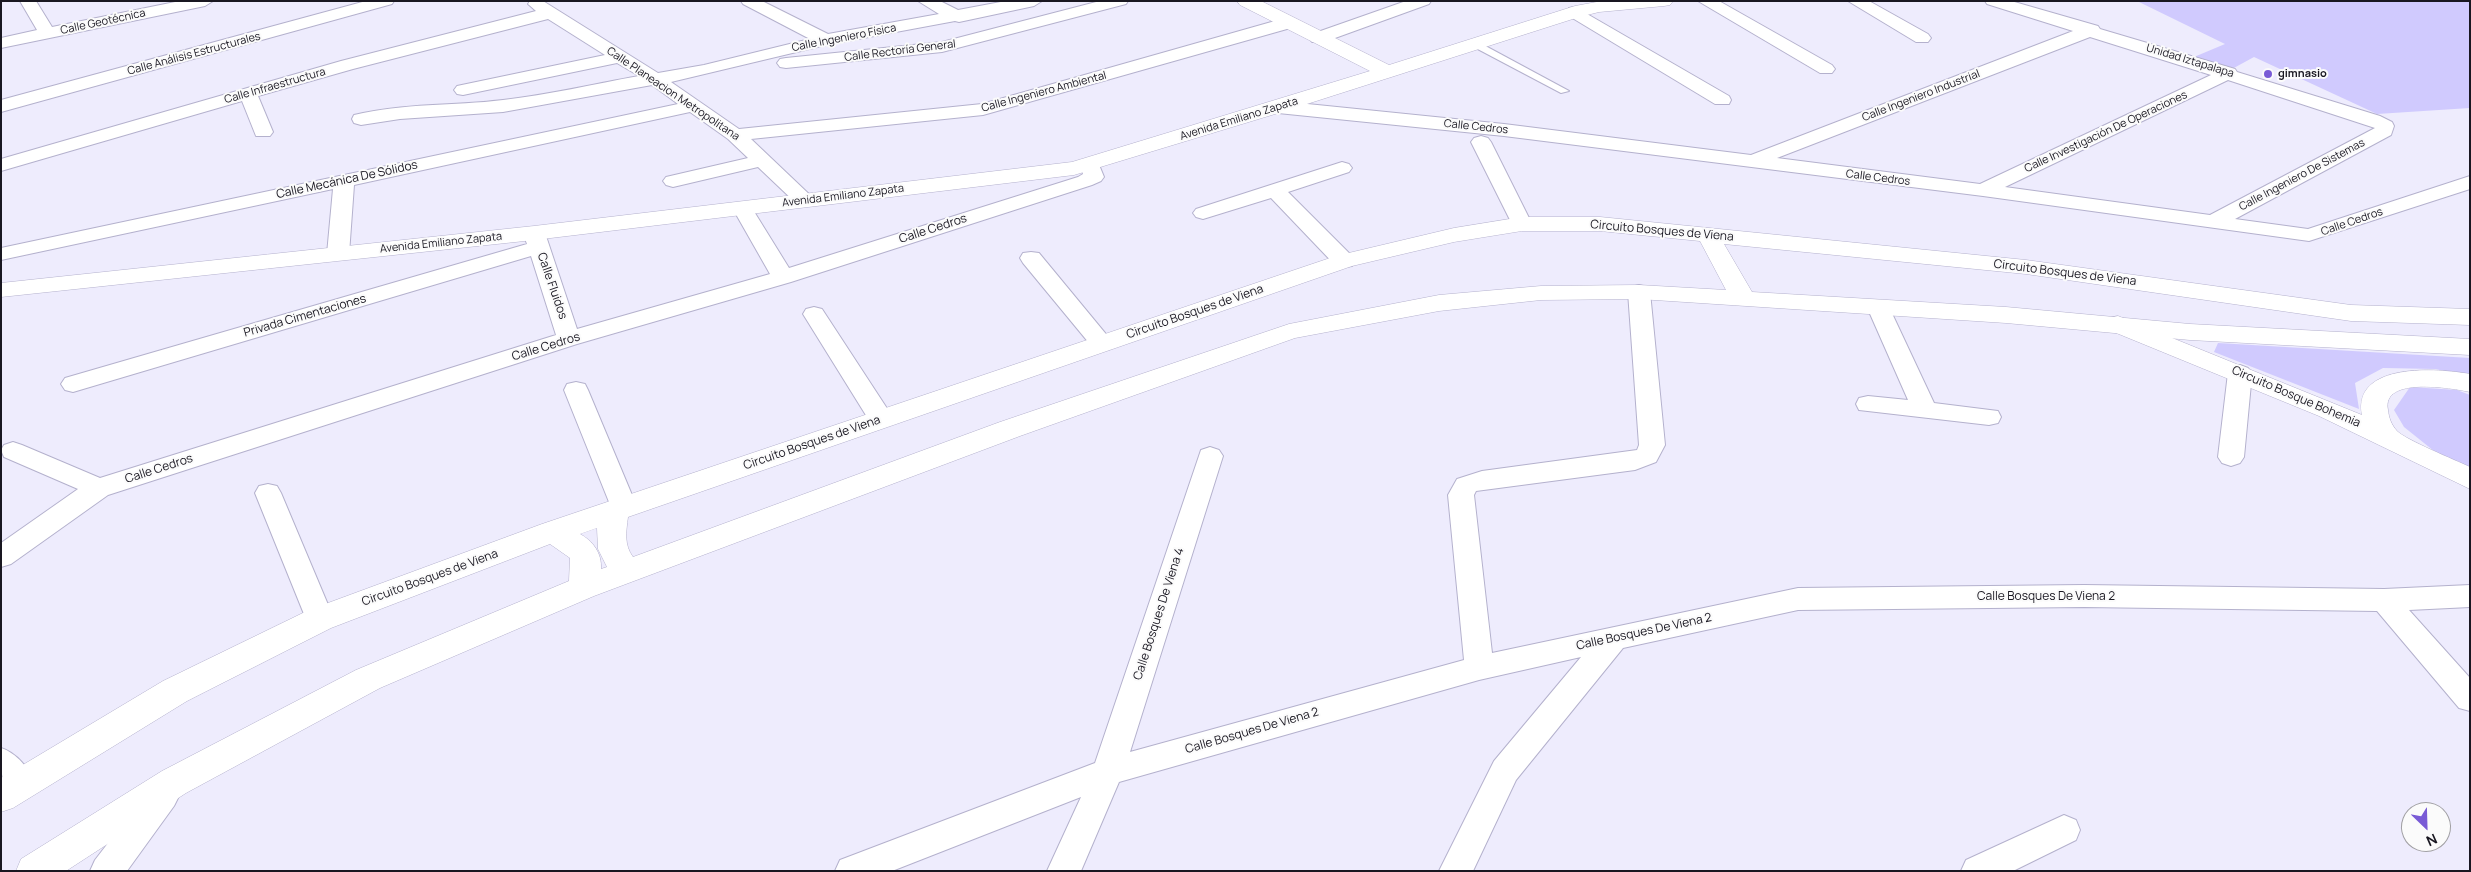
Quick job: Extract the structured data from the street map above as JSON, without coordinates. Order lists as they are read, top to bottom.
{
  "streets": {
    "main road": ["Avenida Emiliano Zapata", "Circuito Bosques de Viena", "Circuito Bosque Bohemia"],
    "street": [
      "Calle Geotécnica",
      "Calle Ingeniero Física",
      "Calle Rectoría General",
      "Calle Análisis Estructurales",
      "Unidad Iztapalapa",
      "Calle Infraestructura",
      "Calle Ingeniero Ambiental",
      "Calle Planeacion Metropolitana",
      "Calle Ingeniero Industrial",
      "Calle Cedros",
      "Calle Investigación De Operaciones",
      "Calle Ingeniero De Sistemas",
      "Calle Mecánica De Sólidos",
      "Calle Fluidos",
      "Privada Cimentaciones",
      "Calle Bosques De Viena 2",
      "Calle Bosques De Viena 4"
    ]
  },
  "crossings": [
    ["Calle Ingeniero Física", "Calle Rectoría General"],
    ["Calle Ingeniero Física", "Calle Planeacion Metropolitana"],
    ["Unidad Iztapalapa", "Calle Ingeniero Industrial"],
    ["Unidad Iztapalapa", "Calle Investigación De Operaciones"],
    ["Unidad Iztapalapa", "Calle Ingeniero De Sistemas"],
    ["Calle Infraestructura", "Calle Planeacion Metropolitana"],
    ["Calle Ingeniero Ambiental", "Calle Planeacion Metropolitana"],
    ["Calle Planeacion Metropolitana", "Avenida Emiliano Zapata"],
    ["Calle Planeacion Metropolitana", "Calle Mecánica De Sólidos"],
    ["Calle Ingeniero Industrial", "Calle Cedros"],
    ["Avenida Emiliano Zapata", "Calle Cedros"],
    ["Avenida Emiliano Zapata", "Calle Fluidos"],
    ["Avenida Emiliano Zapata", "Privada Cimentaciones"],
    ["Calle Cedros", "Calle Investigación De Operaciones"],
    ["Calle Cedros", "Calle Ingeniero De Sistemas"],
    ["Calle Cedros", "Calle Fluidos"],
    ["Calle Fluidos", "Privada Cimentaciones"],
    ["Calle Bosques De Viena 2", "Calle Bosques De Viena 4"]
  ],
  "places": ["gimnasio"],
  "north": "bottom right"
}
